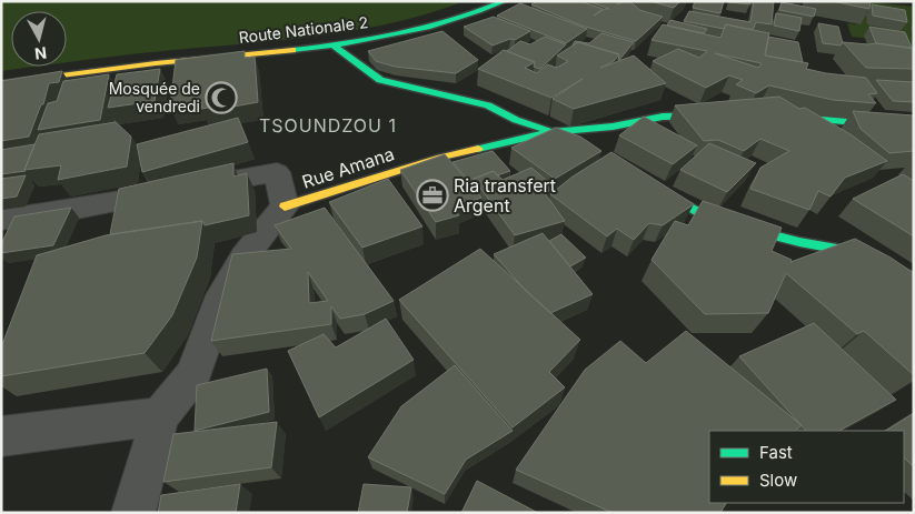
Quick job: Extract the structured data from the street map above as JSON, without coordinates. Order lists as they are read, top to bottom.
{
  "streets": {
    "street": ["Route Nationale 2", "Rue Amana"]
  },
  "districts": ["TSOUNDZOU 1"],
  "places": {
    "mosque": ["Mosquée de vendredi"],
    "office": ["Ria transfert Argent"]
  },
  "legend": ["Fast", "Slow"],
  "north": "bottom"
}
